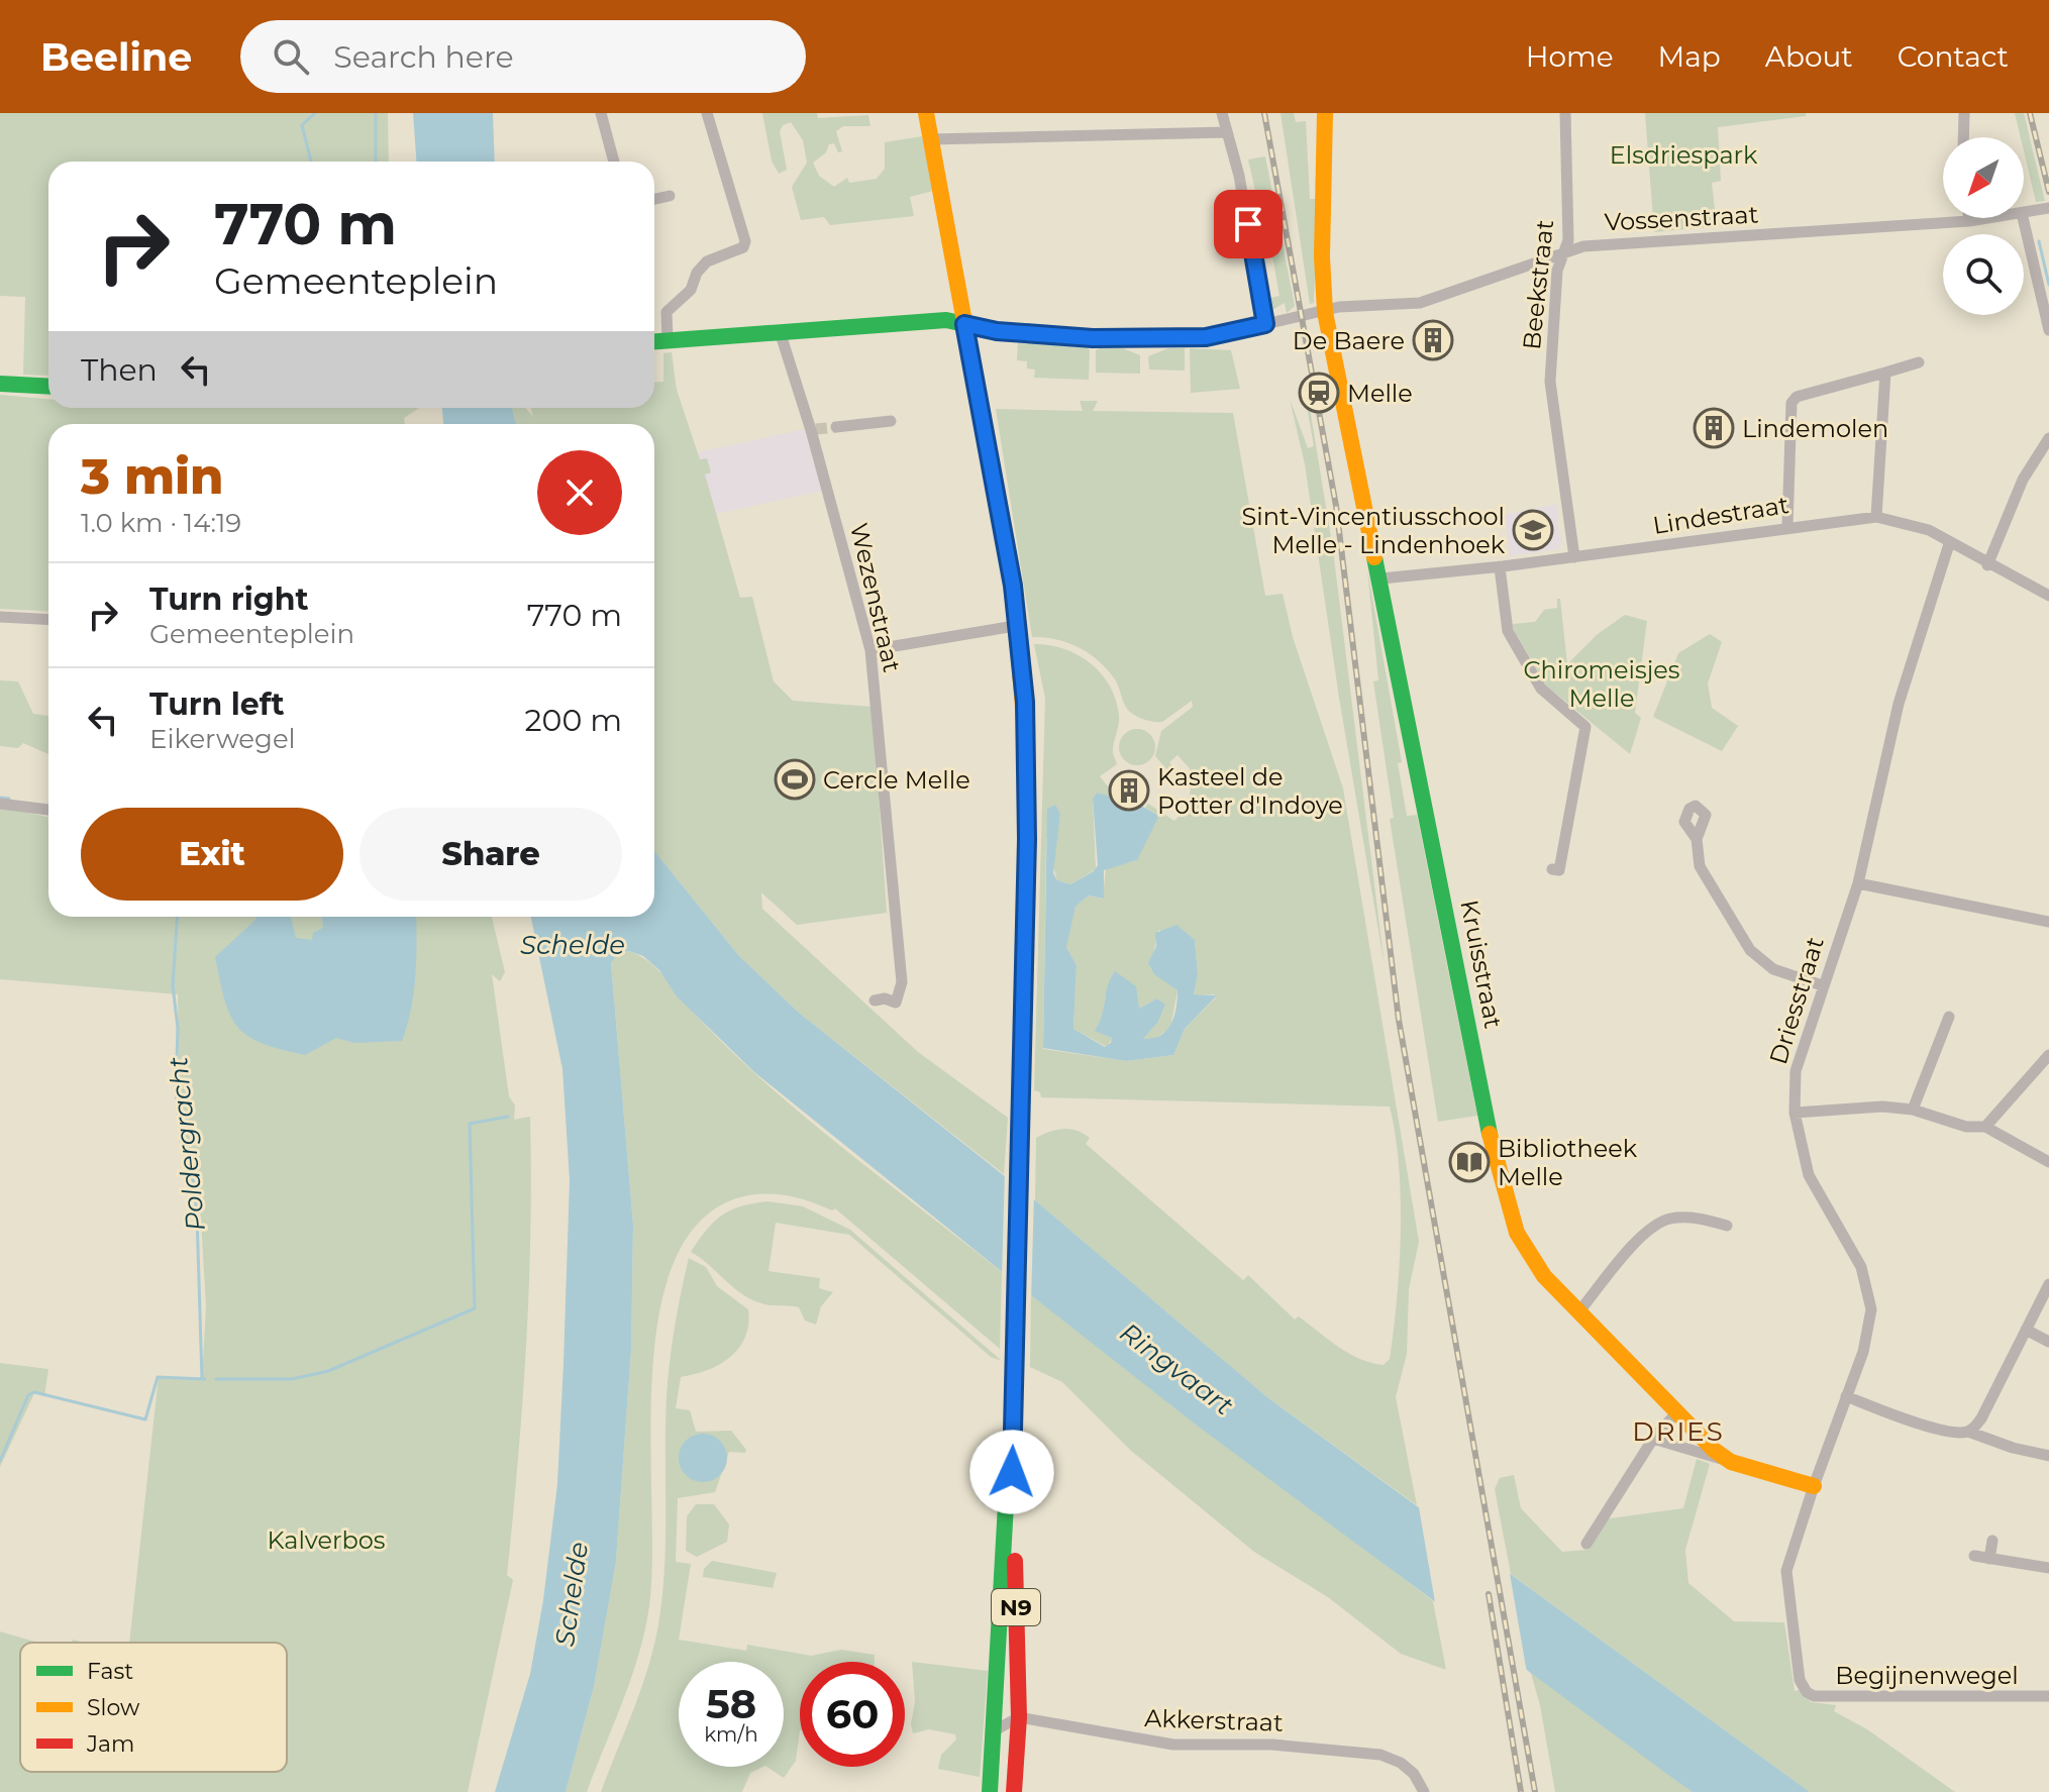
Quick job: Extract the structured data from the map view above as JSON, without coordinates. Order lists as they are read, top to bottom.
{
  "streets": {
    "main road": ["Kruisstraat", "N9"],
    "street": [
      "Vossenstraat",
      "Beekstraat",
      "Lindestraat",
      "Wezenstraat",
      "Driesstraat",
      "Begijnenwegel",
      "Akkerstraat"
    ]
  },
  "crossings": [
    ["Vossenstraat", "Beekstraat"],
    ["Vossenstraat", "Kruisstraat"],
    ["Beekstraat", "Lindestraat"],
    ["Lindestraat", "Kruisstraat"],
    ["Lindestraat", "Driesstraat"],
    ["Kruisstraat", "Driesstraat"],
    ["Driesstraat", "Begijnenwegel"],
    ["N9", "Akkerstraat"]
  ],
  "districts": ["DRIES"],
  "water": ["Schelde", "Poldergracht", "Ringvaart"],
  "parks": ["Elsdriespark", "Chiromeisjes Melle", "Kalverbos"],
  "places": {
    "building": ["De Baere", "Lindemolen", "Kasteel de Potter d'Indoye"],
    "station": ["Melle"],
    "school or university": ["Sint-Vincentiusschool Melle - Lindenhoek"],
    "sports": ["Cercle Melle"],
    "library": ["Bibliotheek Melle"]
  },
  "legend": ["Fast", "Slow", "Jam"],
  "north": "bottom left",
  "page": {
    "header": "Beeline",
    "search": "Search here",
    "nav": [
      "Home",
      "Map",
      "About",
      "Contact"
    ],
    "turn": ["770 m", "Gemeenteplein"],
    "then": "Then",
    "heading": ["3 min", "1.0 km · 14:19"],
    "list": [
      {
        "name": "Turn right",
        "note": "Gemeenteplein",
        "value": "770 m"
      },
      {
        "name": "Turn left",
        "note": "Eikerwegel",
        "value": "200 m"
      }
    ],
    "buttons": ["Exit", "Share"],
    "speed": "58 km/h",
    "limit": "60"
  }
}
